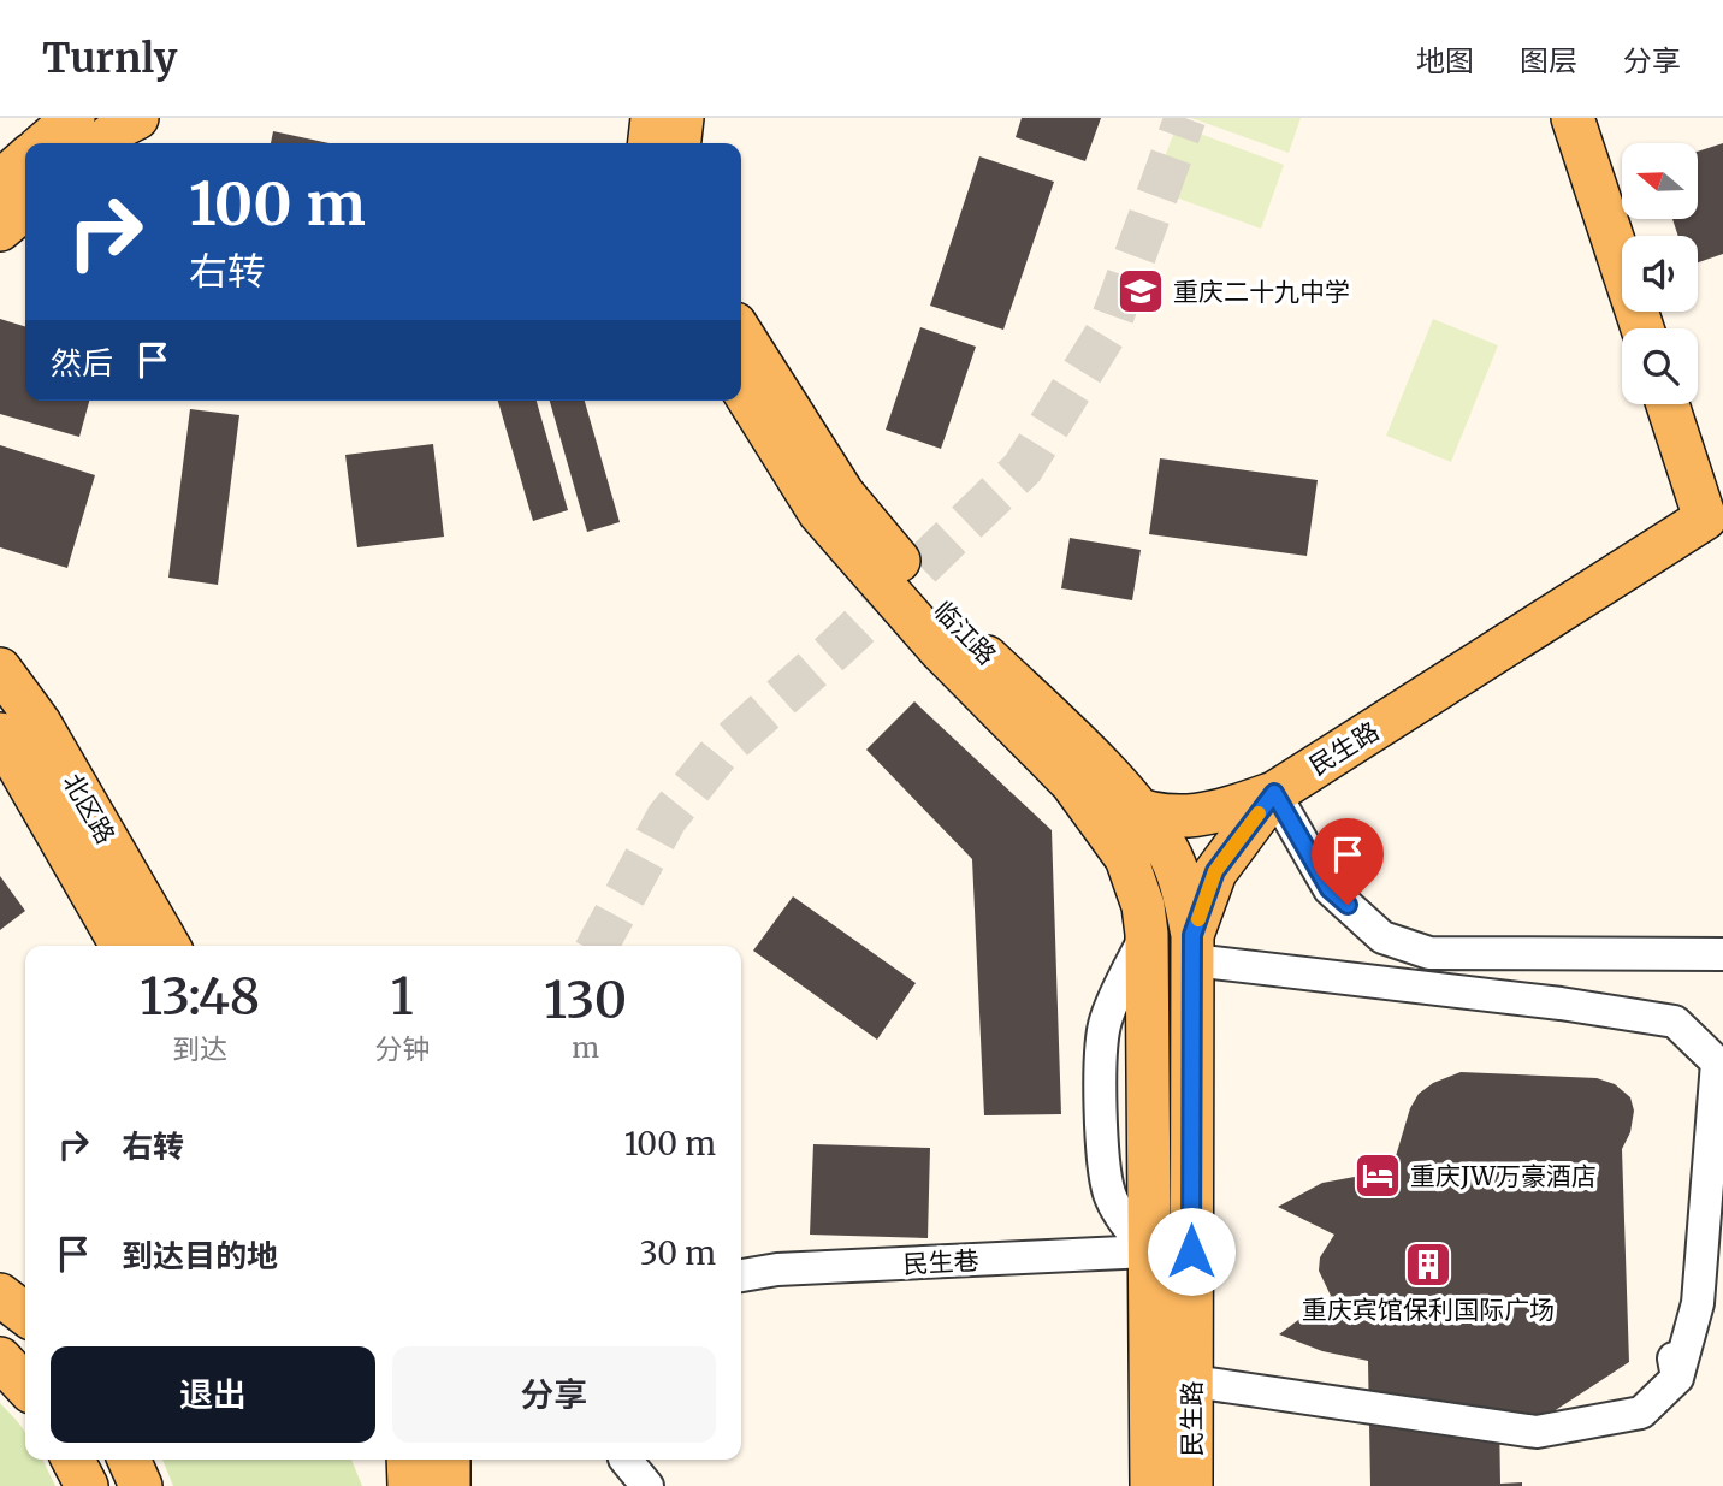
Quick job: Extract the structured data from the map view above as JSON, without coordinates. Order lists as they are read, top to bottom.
{
  "streets": {
    "main road": ["临江路", "民生路", "北区路"],
    "street": ["民生巷"]
  },
  "crossings": [
    ["临江路", "民生路"],
    ["民生路", "民生巷"]
  ],
  "places": {
    "school or university": ["重庆二十九中学"],
    "hotel": ["重庆JW万豪酒店"],
    "building": ["重庆宾馆保利国际广场"]
  },
  "north": "left",
  "page": {
    "header": "Turnly",
    "nav": ["地图", "图层", "分享"],
    "turn": ["100 m", "右转"],
    "then": "然后",
    "eta": [
      "13:48",
      "到达",
      "1",
      "分钟",
      "130",
      "m"
    ],
    "list": [
      {
        "name": "右转",
        "value": "100 m"
      },
      {
        "name": "到达目的地",
        "value": "30 m"
      }
    ],
    "buttons": ["退出", "分享"]
  }
}
